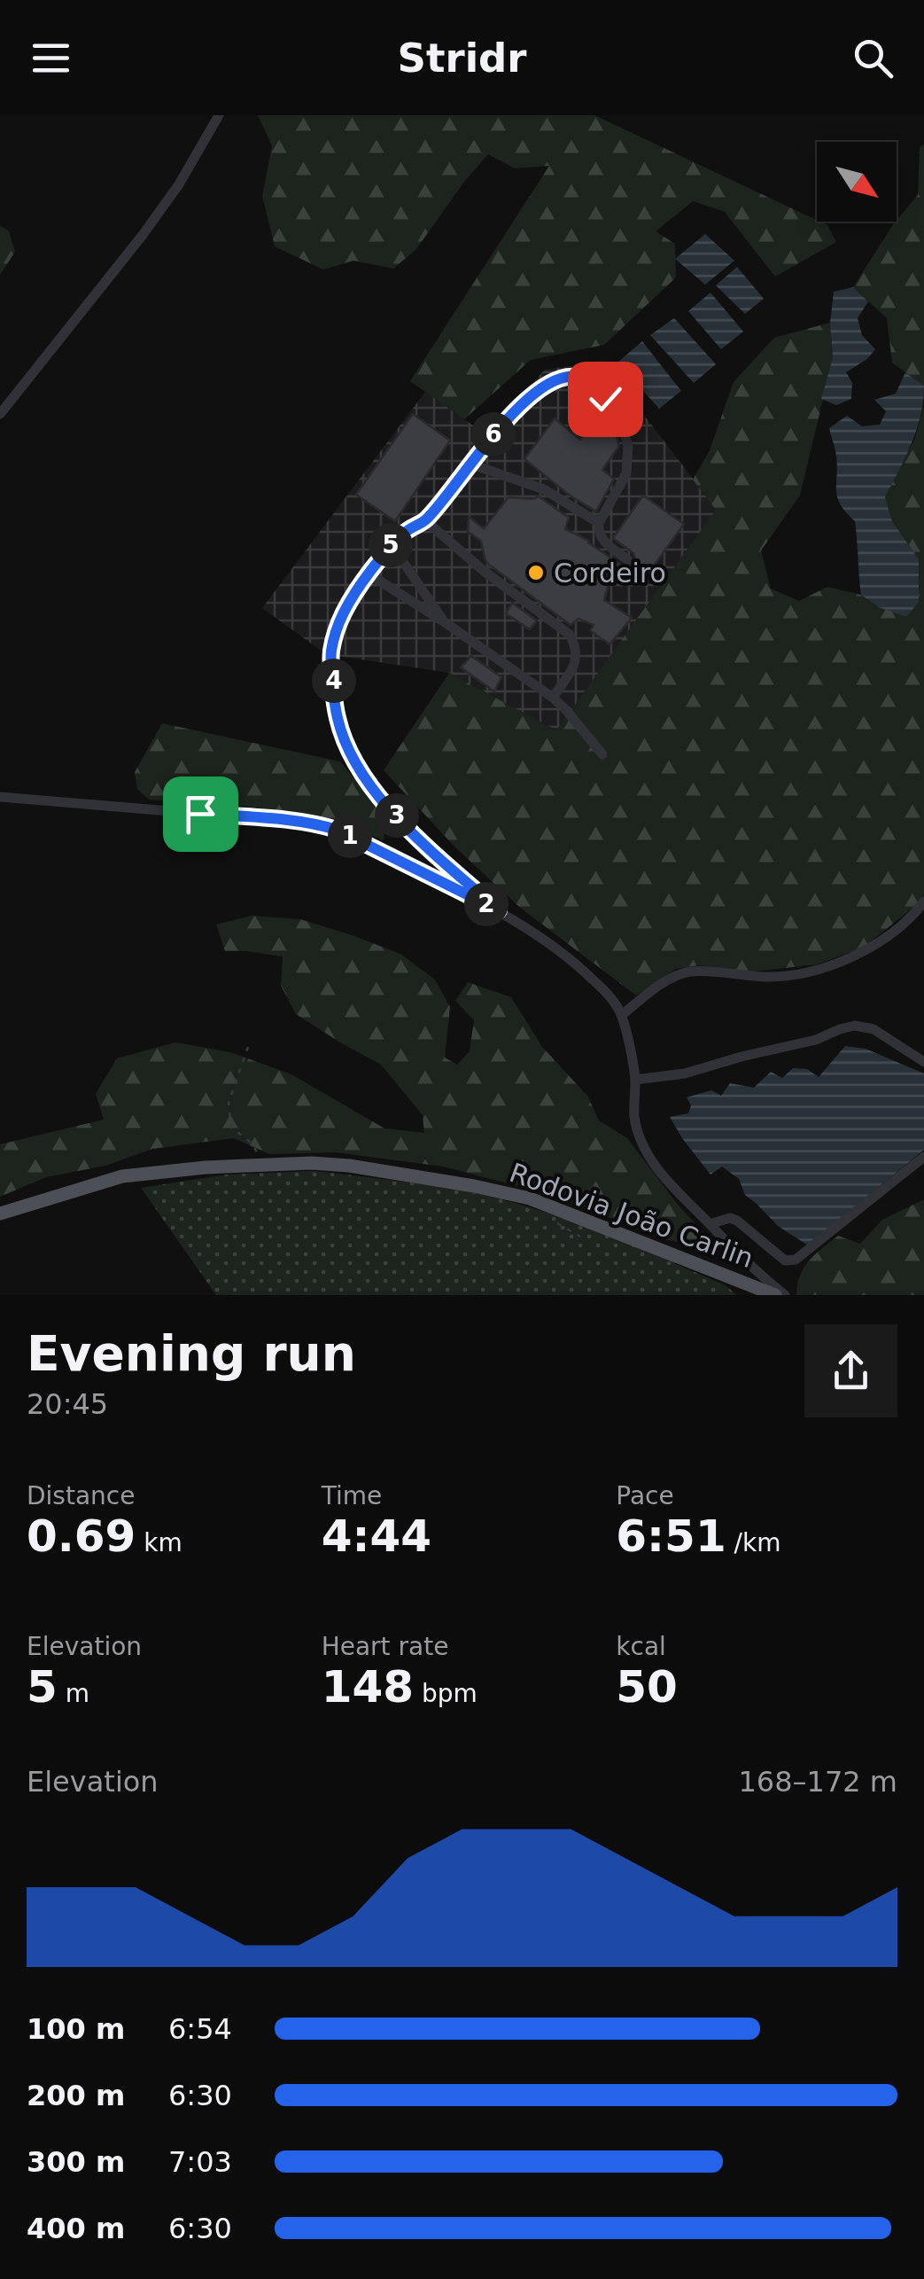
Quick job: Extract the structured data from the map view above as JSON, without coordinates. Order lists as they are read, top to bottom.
{
  "streets": {
    "main road": ["Rodovia João Carlin"]
  },
  "places": ["Cordeiro"],
  "north": "bottom right",
  "page": {
    "header": "Stridr",
    "pins": [
      "6",
      "5",
      "4",
      "3",
      "1",
      "2"
    ],
    "heading": ["Evening run", "20:45"],
    "stats": [
      ["Distance", "0.69 km"],
      ["Time", "4:44"],
      ["Pace", "6:51 /km"],
      ["Elevation", "5 m"],
      ["Heart rate", "148 bpm"],
      ["kcal", "50"]
    ],
    "chart": ["Elevation", "168–172 m"],
    "list": [
      {
        "name": "100 m",
        "note": "6:54"
      },
      {
        "name": "200 m",
        "note": "6:30"
      },
      {
        "name": "300 m",
        "note": "7:03"
      },
      {
        "name": "400 m",
        "note": "6:30"
      }
    ]
  }
}
